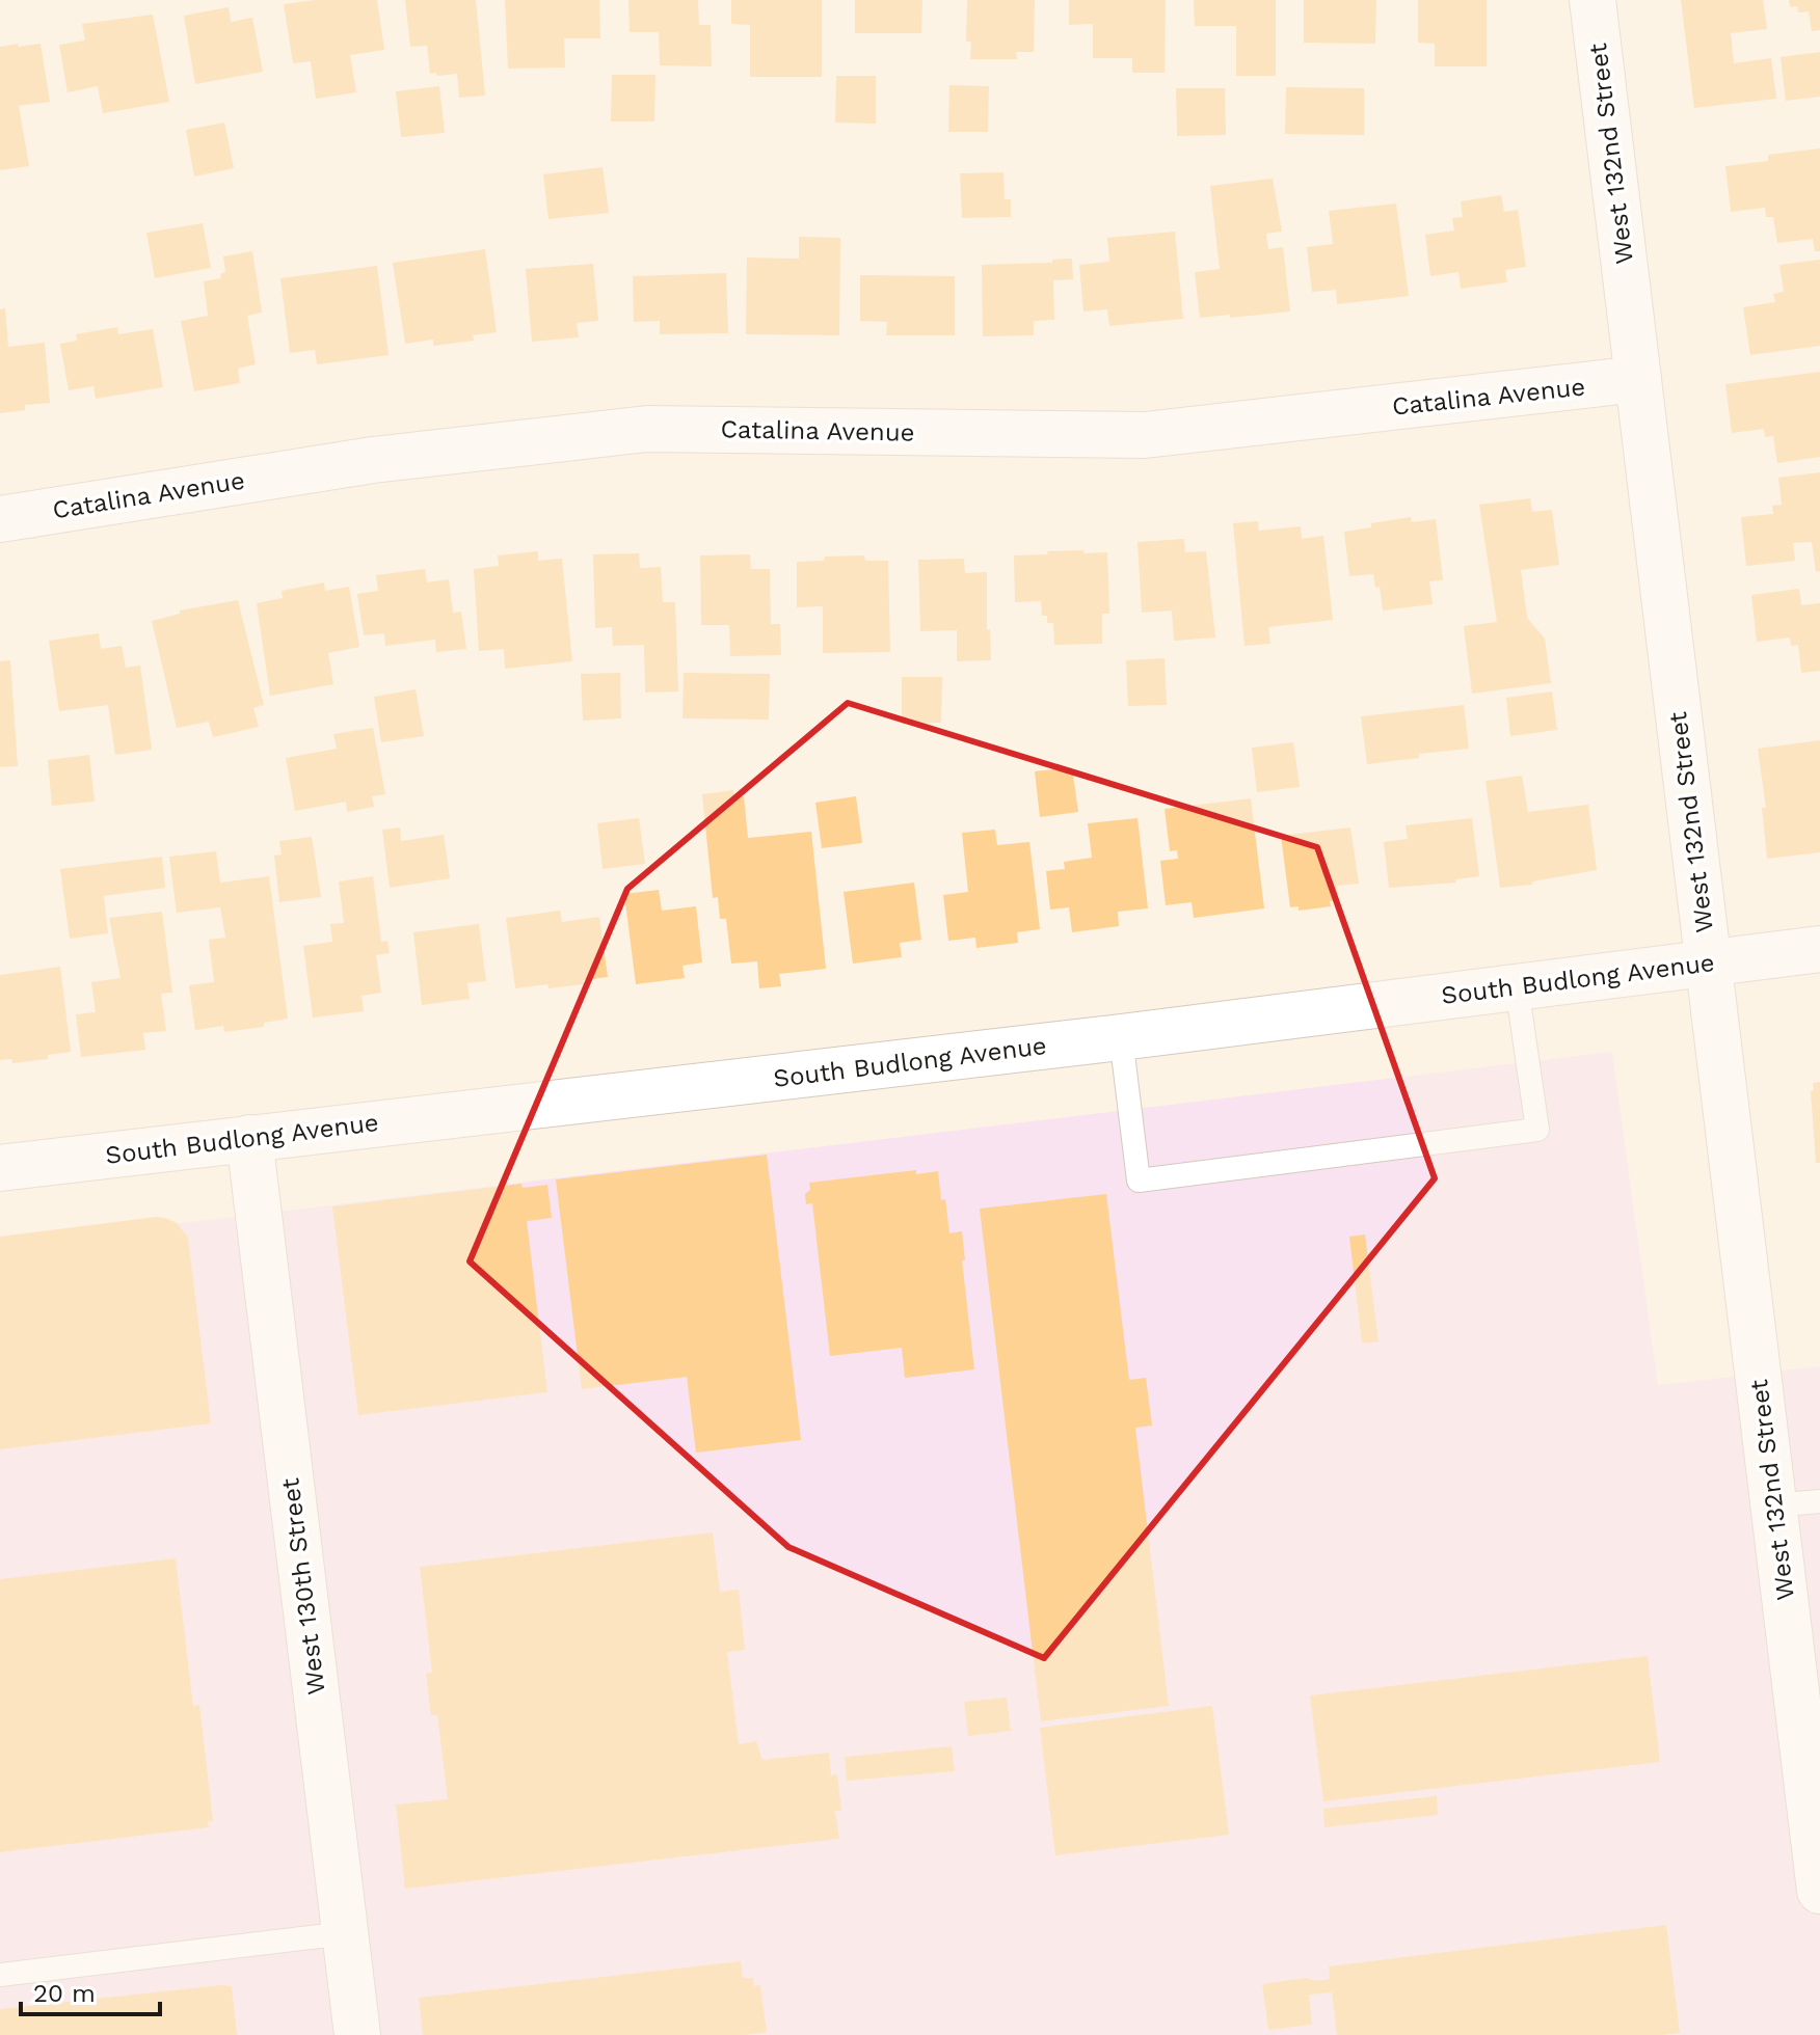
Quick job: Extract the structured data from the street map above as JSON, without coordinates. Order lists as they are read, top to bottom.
{
  "streets": {
    "street": [
      "West 132nd Street",
      "Catalina Avenue",
      "South Budlong Avenue",
      "West 130th Street"
    ]
  },
  "crossings": [
    ["West 132nd Street", "Catalina Avenue"],
    ["West 132nd Street", "South Budlong Avenue"],
    ["South Budlong Avenue", "West 130th Street"]
  ],
  "scale_bar": "20 m"
}
